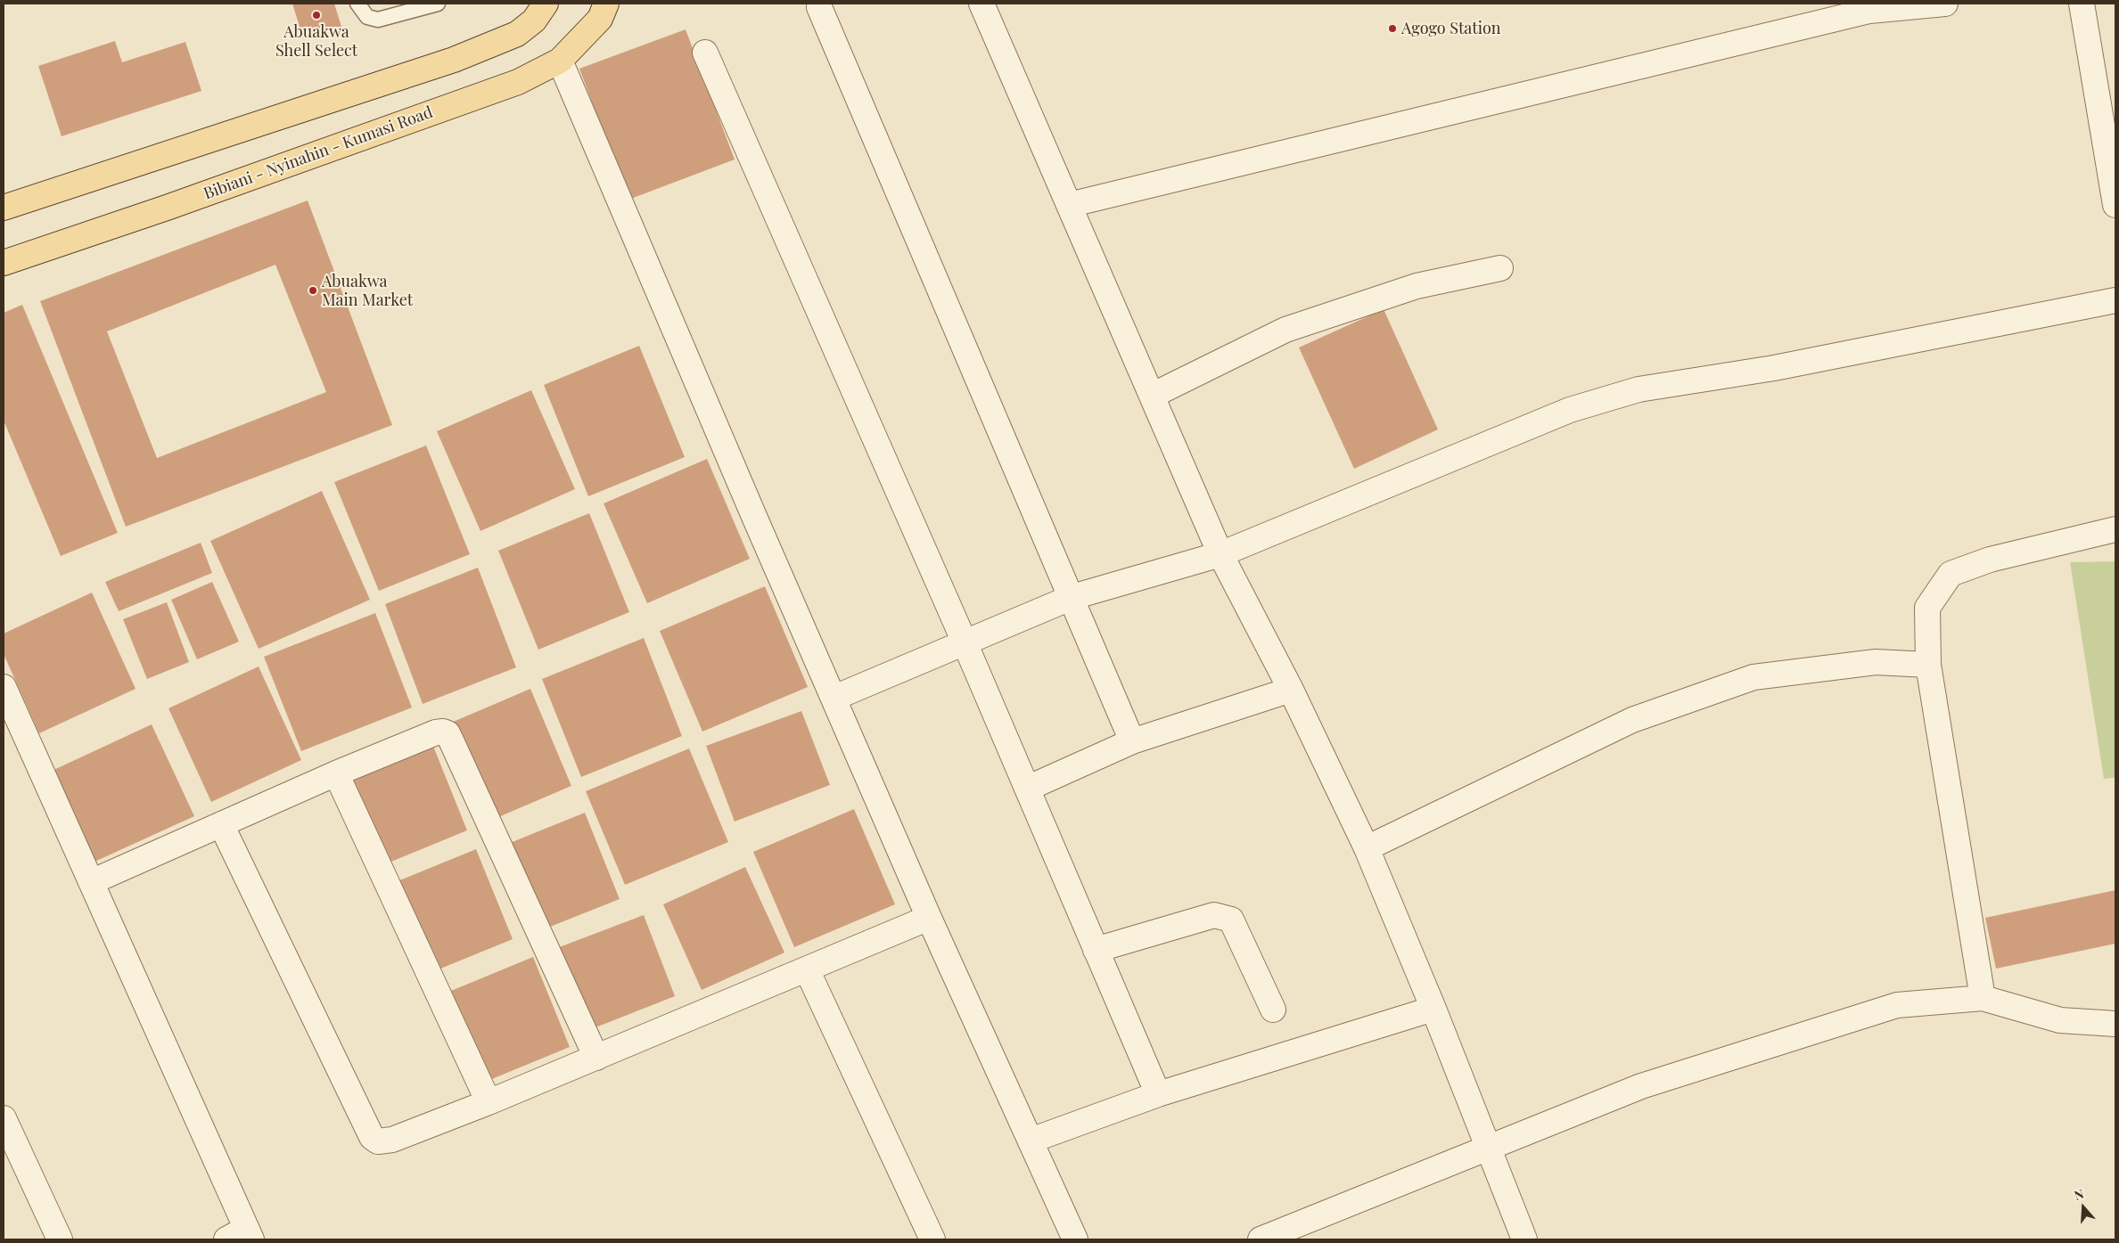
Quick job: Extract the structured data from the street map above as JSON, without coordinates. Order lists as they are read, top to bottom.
{
  "streets": {
    "main road": ["Bibiani - Nyinahin - Kumasi Road"]
  },
  "places": ["Abuakwa Shell Select", "Agogo Station", "Abuakwa Main Market"],
  "north": "top"
}
